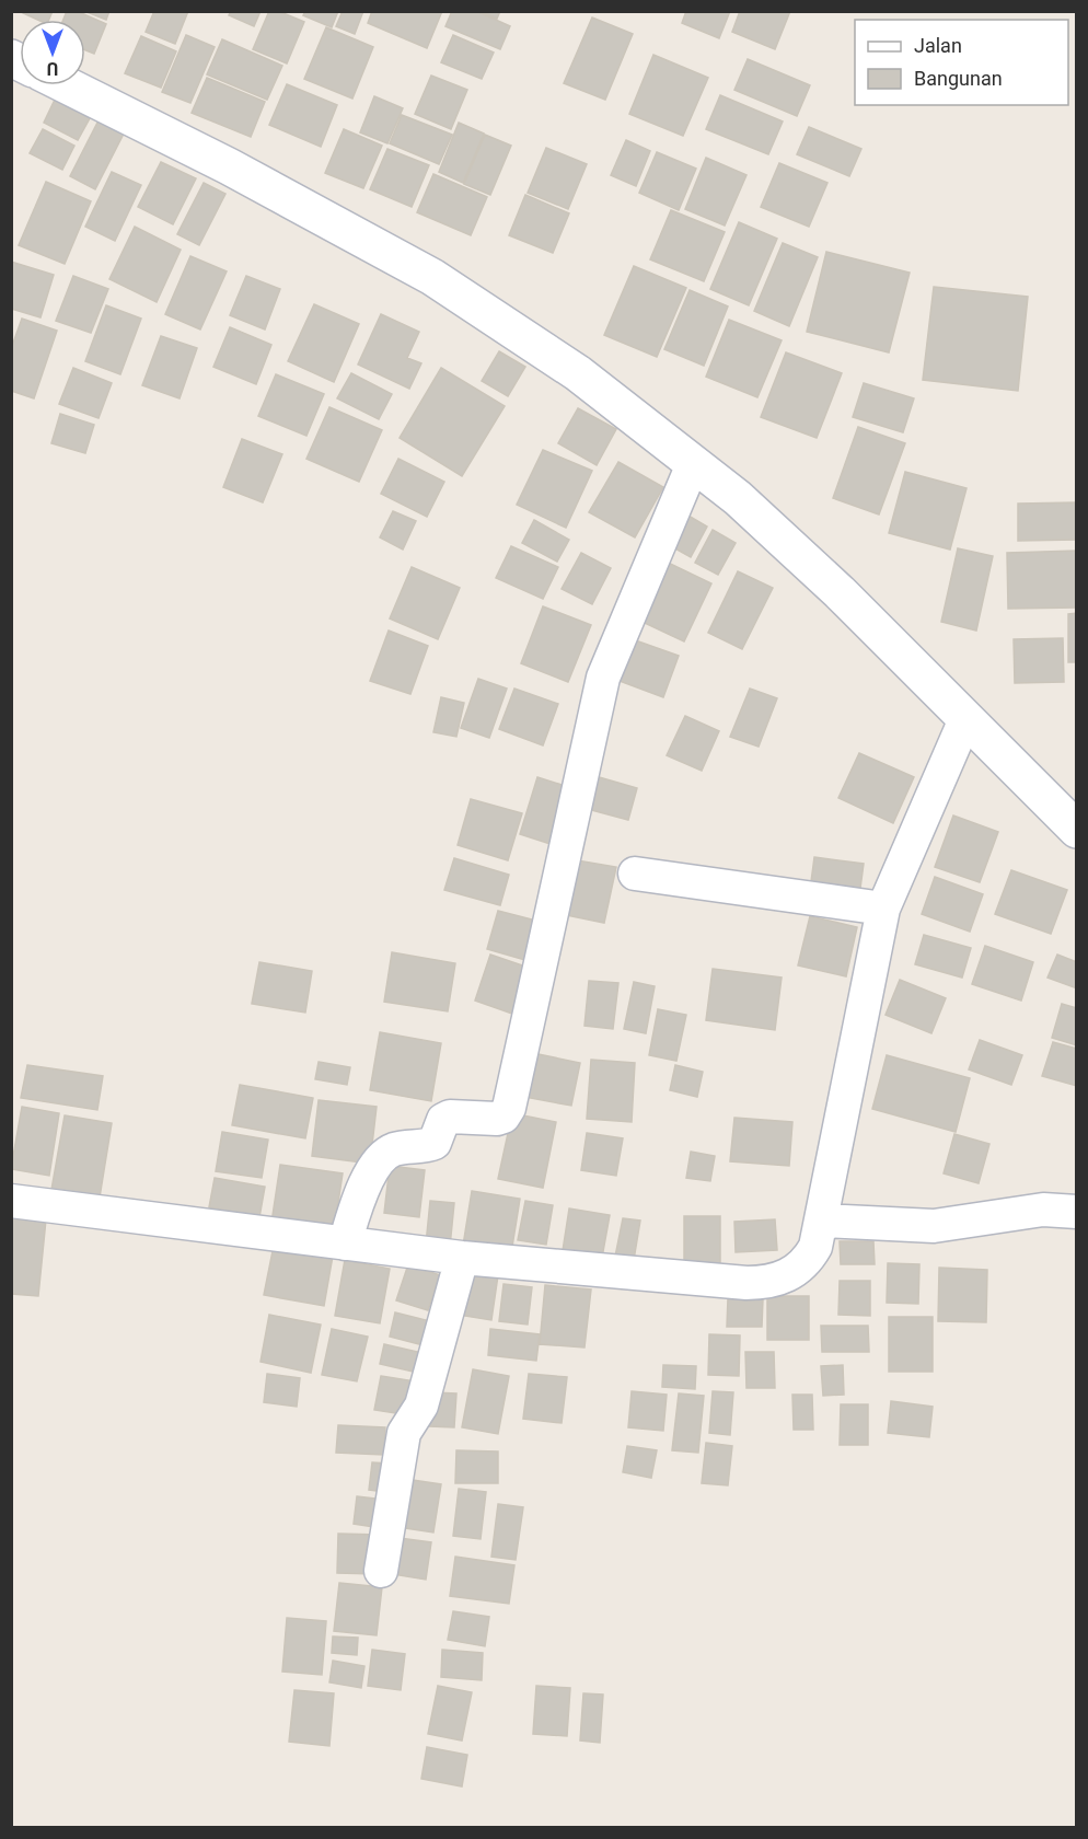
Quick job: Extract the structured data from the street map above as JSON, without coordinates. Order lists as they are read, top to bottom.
{
  "legend": ["Jalan", "Bangunan"],
  "north": "bottom"
}
